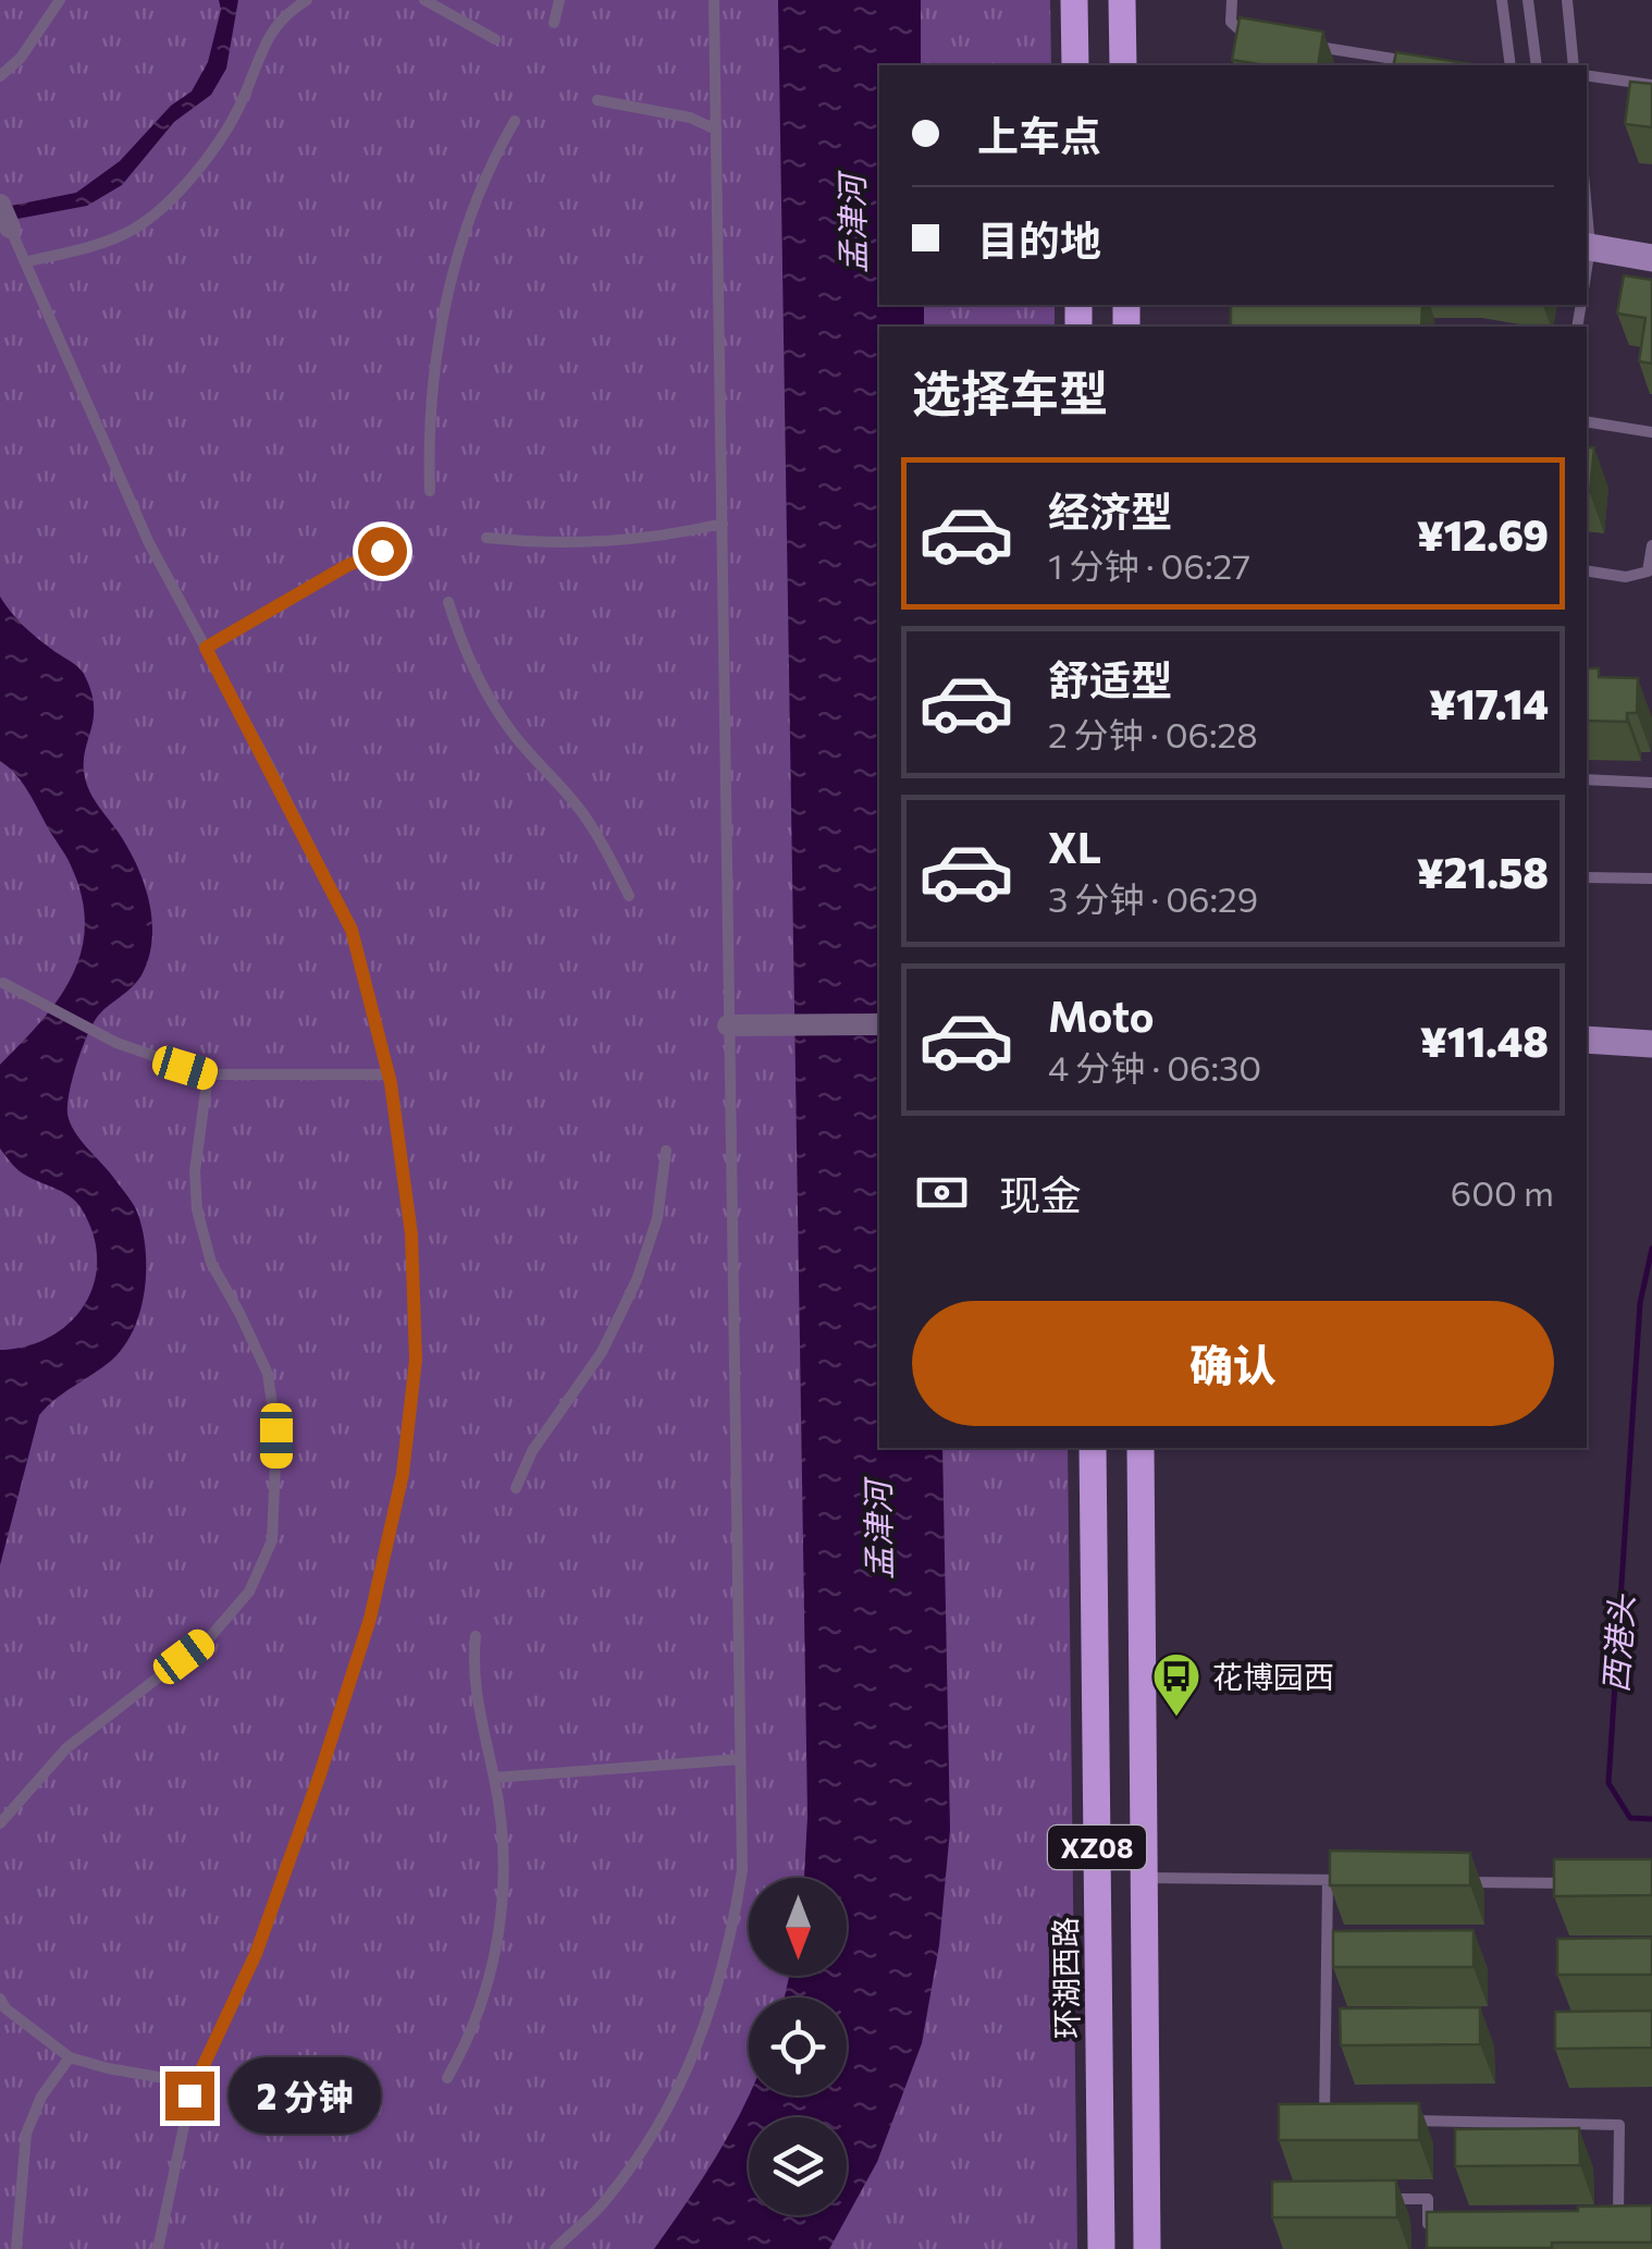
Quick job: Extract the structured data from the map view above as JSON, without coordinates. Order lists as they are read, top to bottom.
{
  "streets": {
    "main road": ["XZ08", "环湖西路"]
  },
  "water": ["孟津河", "西港头"],
  "places": {
    "bus stop": ["花博园西"]
  },
  "north": "bottom",
  "page": {
    "banner": ["上车点", "目的地"],
    "heading": "选择车型",
    "list": [
      {
        "name": "经济型",
        "note": "1 分钟 · 06:27",
        "value": "¥12.69"
      },
      {
        "name": "舒适型",
        "note": "2 分钟 · 06:28",
        "value": "¥17.14"
      },
      {
        "name": "XL",
        "note": "3 分钟 · 06:29",
        "value": "¥21.58"
      },
      {
        "name": "Moto",
        "note": "4 分钟 · 06:30",
        "value": "¥11.48"
      }
    ],
    "pay": ["现金", "600 m"],
    "buttons": "确认",
    "bubble": "2 分钟"
  }
}
